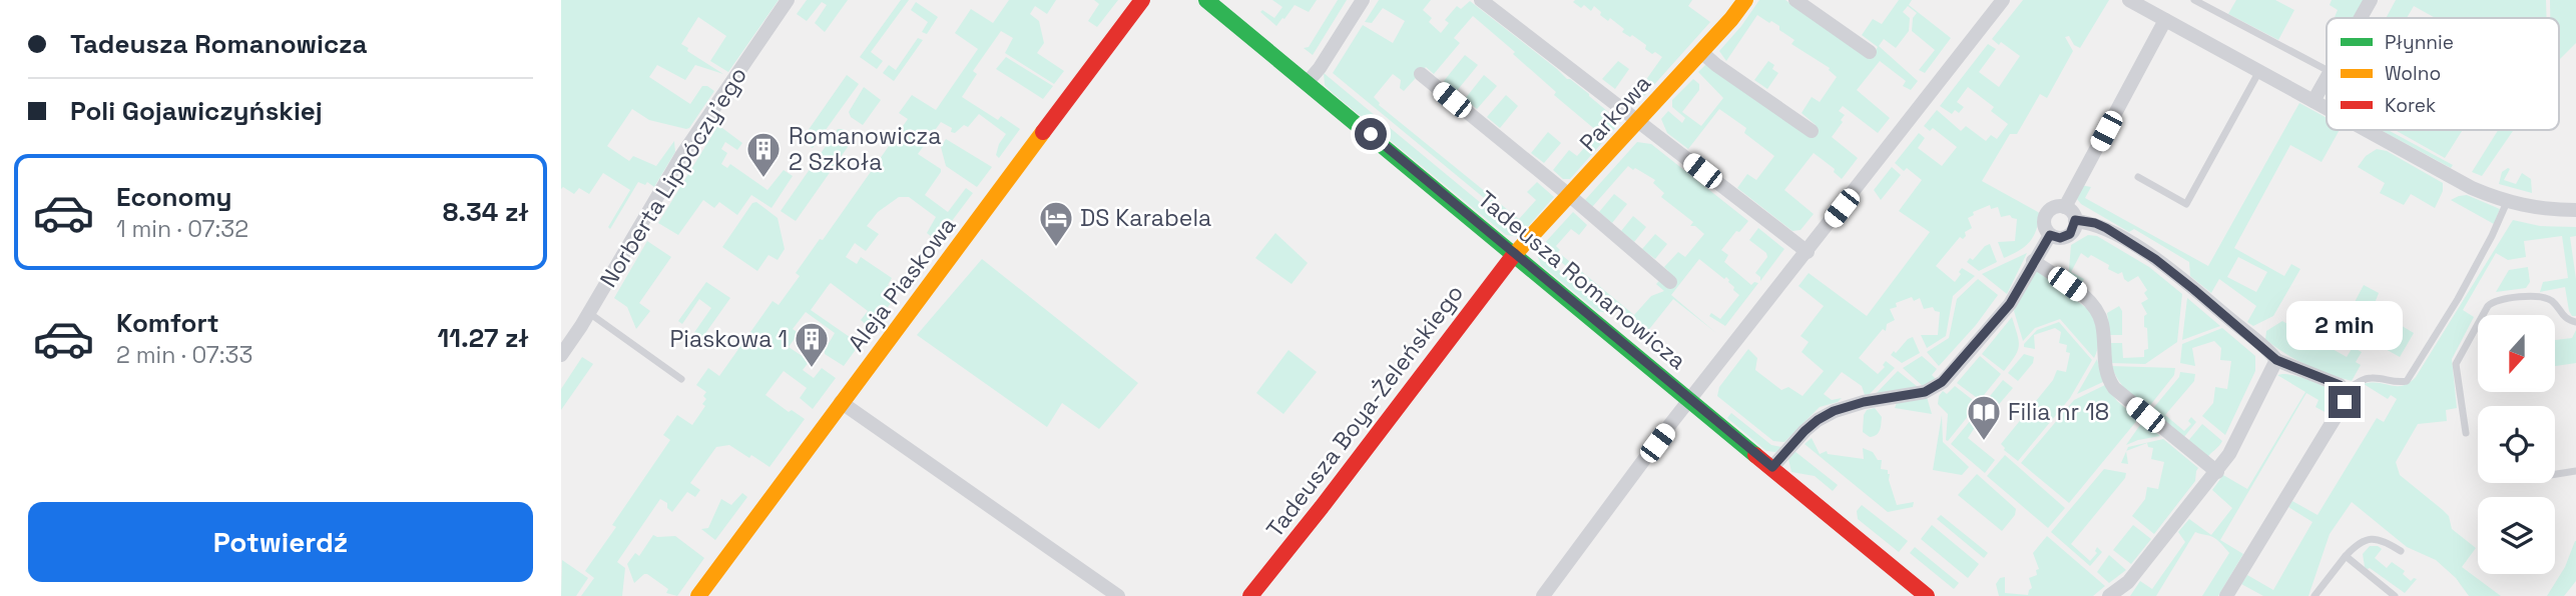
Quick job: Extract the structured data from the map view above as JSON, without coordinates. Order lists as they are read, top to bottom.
{
  "streets": {
    "street": [
      "Parkowa",
      "Norberta Lippóczy'ego",
      "Tadeusza Romanowicza",
      "Aleja Piaskowa",
      "Tadeusza Boya-Żeleńskiego"
    ]
  },
  "crossings": [
    ["Parkowa", "Tadeusza Romanowicza"],
    ["Parkowa", "Tadeusza Boya-Żeleńskiego"],
    ["Tadeusza Romanowicza", "Tadeusza Boya-Żeleńskiego"]
  ],
  "places": {
    "building": ["Romanowicza 2 Szkoła", "Piaskowa 1"],
    "hotel": ["DS Karabela"],
    "library": ["Filia nr 18"]
  },
  "legend": ["Płynnie", "Wolno", "Korek"],
  "north": "bottom",
  "page": {
    "banner": ["Tadeusza Romanowicza", "Poli Gojawiczyńskiej"],
    "list": [
      {
        "name": "Economy",
        "note": "1 min · 07:32",
        "value": "8.34 zł"
      },
      {
        "name": "Komfort",
        "note": "2 min · 07:33",
        "value": "11.27 zł"
      }
    ],
    "bubble": "2 min",
    "buttons": "Potwierdź"
  }
}
